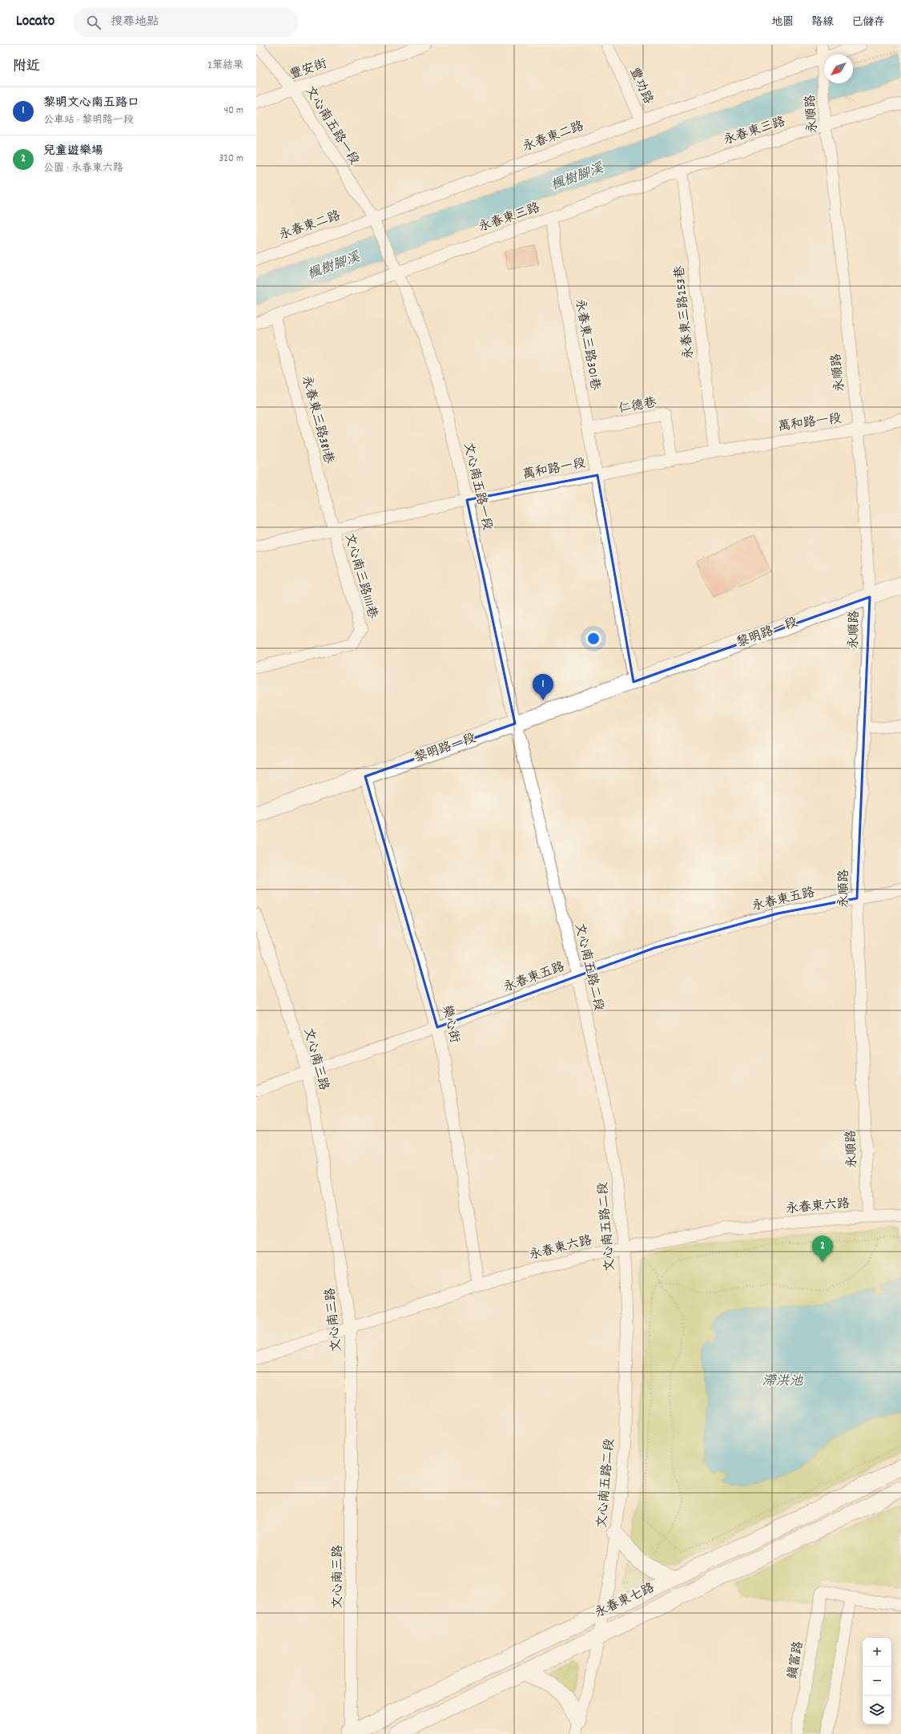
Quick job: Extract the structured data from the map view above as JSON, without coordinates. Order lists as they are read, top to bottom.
{
  "streets": {
    "street": [
      "豐安街",
      "豐功路",
      "永順路",
      "文心南五路一段",
      "永春東三路",
      "永春東二路",
      "永春東三路253巷",
      "永春東三路301巷",
      "仁德巷",
      "永春東三路381巷",
      "萬和路一段",
      "文心南三路1111巷",
      "黎明路一段",
      "永春東五路",
      "文心南五路二段",
      "樂心街",
      "文心南三路",
      "永春東六路",
      "永春東七路",
      "鎮富路"
    ]
  },
  "crossings": [
    ["豐安街", "文心南五路一段"],
    ["豐功路", "永春東二路"],
    ["永順路", "永春東三路"],
    ["永順路", "永春東二路"],
    ["永順路", "萬和路一段"],
    ["永順路", "黎明路一段"],
    ["永順路", "永春東五路"],
    ["永順路", "永春東六路"],
    ["文心南五路一段", "永春東三路"],
    ["文心南五路一段", "永春東二路"],
    ["文心南五路一段", "萬和路一段"],
    ["文心南五路一段", "黎明路一段"],
    ["文心南五路一段", "文心南五路二段"],
    ["永春東三路", "永春東三路253巷"],
    ["永春東三路", "永春東三路301巷"],
    ["永春東三路", "永春東三路381巷"],
    ["永春東三路253巷", "萬和路一段"],
    ["永春東三路301巷", "仁德巷"],
    ["永春東三路301巷", "萬和路一段"],
    ["仁德巷", "萬和路一段"],
    ["永春東三路381巷", "萬和路一段"],
    ["永春東三路381巷", "文心南三路1111巷"],
    ["萬和路一段", "文心南三路1111巷"],
    ["黎明路一段", "文心南五路二段"],
    ["黎明路一段", "樂心街"],
    ["永春東五路", "文心南五路二段"],
    ["永春東五路", "樂心街"],
    ["永春東五路", "文心南三路"],
    ["文心南五路二段", "永春東六路"],
    ["文心南五路二段", "永春東七路"],
    ["樂心街", "永春東六路"],
    ["文心南三路", "永春東六路"],
    ["文心南三路", "永春東七路"]
  ],
  "water": ["楓樹腳溪", "滯洪池"],
  "north": "bottom left",
  "page": {
    "header": "Locato",
    "search": "搜尋地點",
    "nav": ["地圖", "路線", "已儲存"],
    "heading": ["附近", "2筆結果"],
    "list": [
      {
        "mark": "1",
        "name": "黎明文心南五路口",
        "note": "公車站 · 黎明路一段",
        "value": "40 m"
      },
      {
        "mark": "2",
        "name": "兒童遊樂場",
        "note": "公園 · 永春東六路",
        "value": "320 m"
      }
    ],
    "pins": ["1", "2"],
    "map_buttons": ["+", "−"]
  }
}
